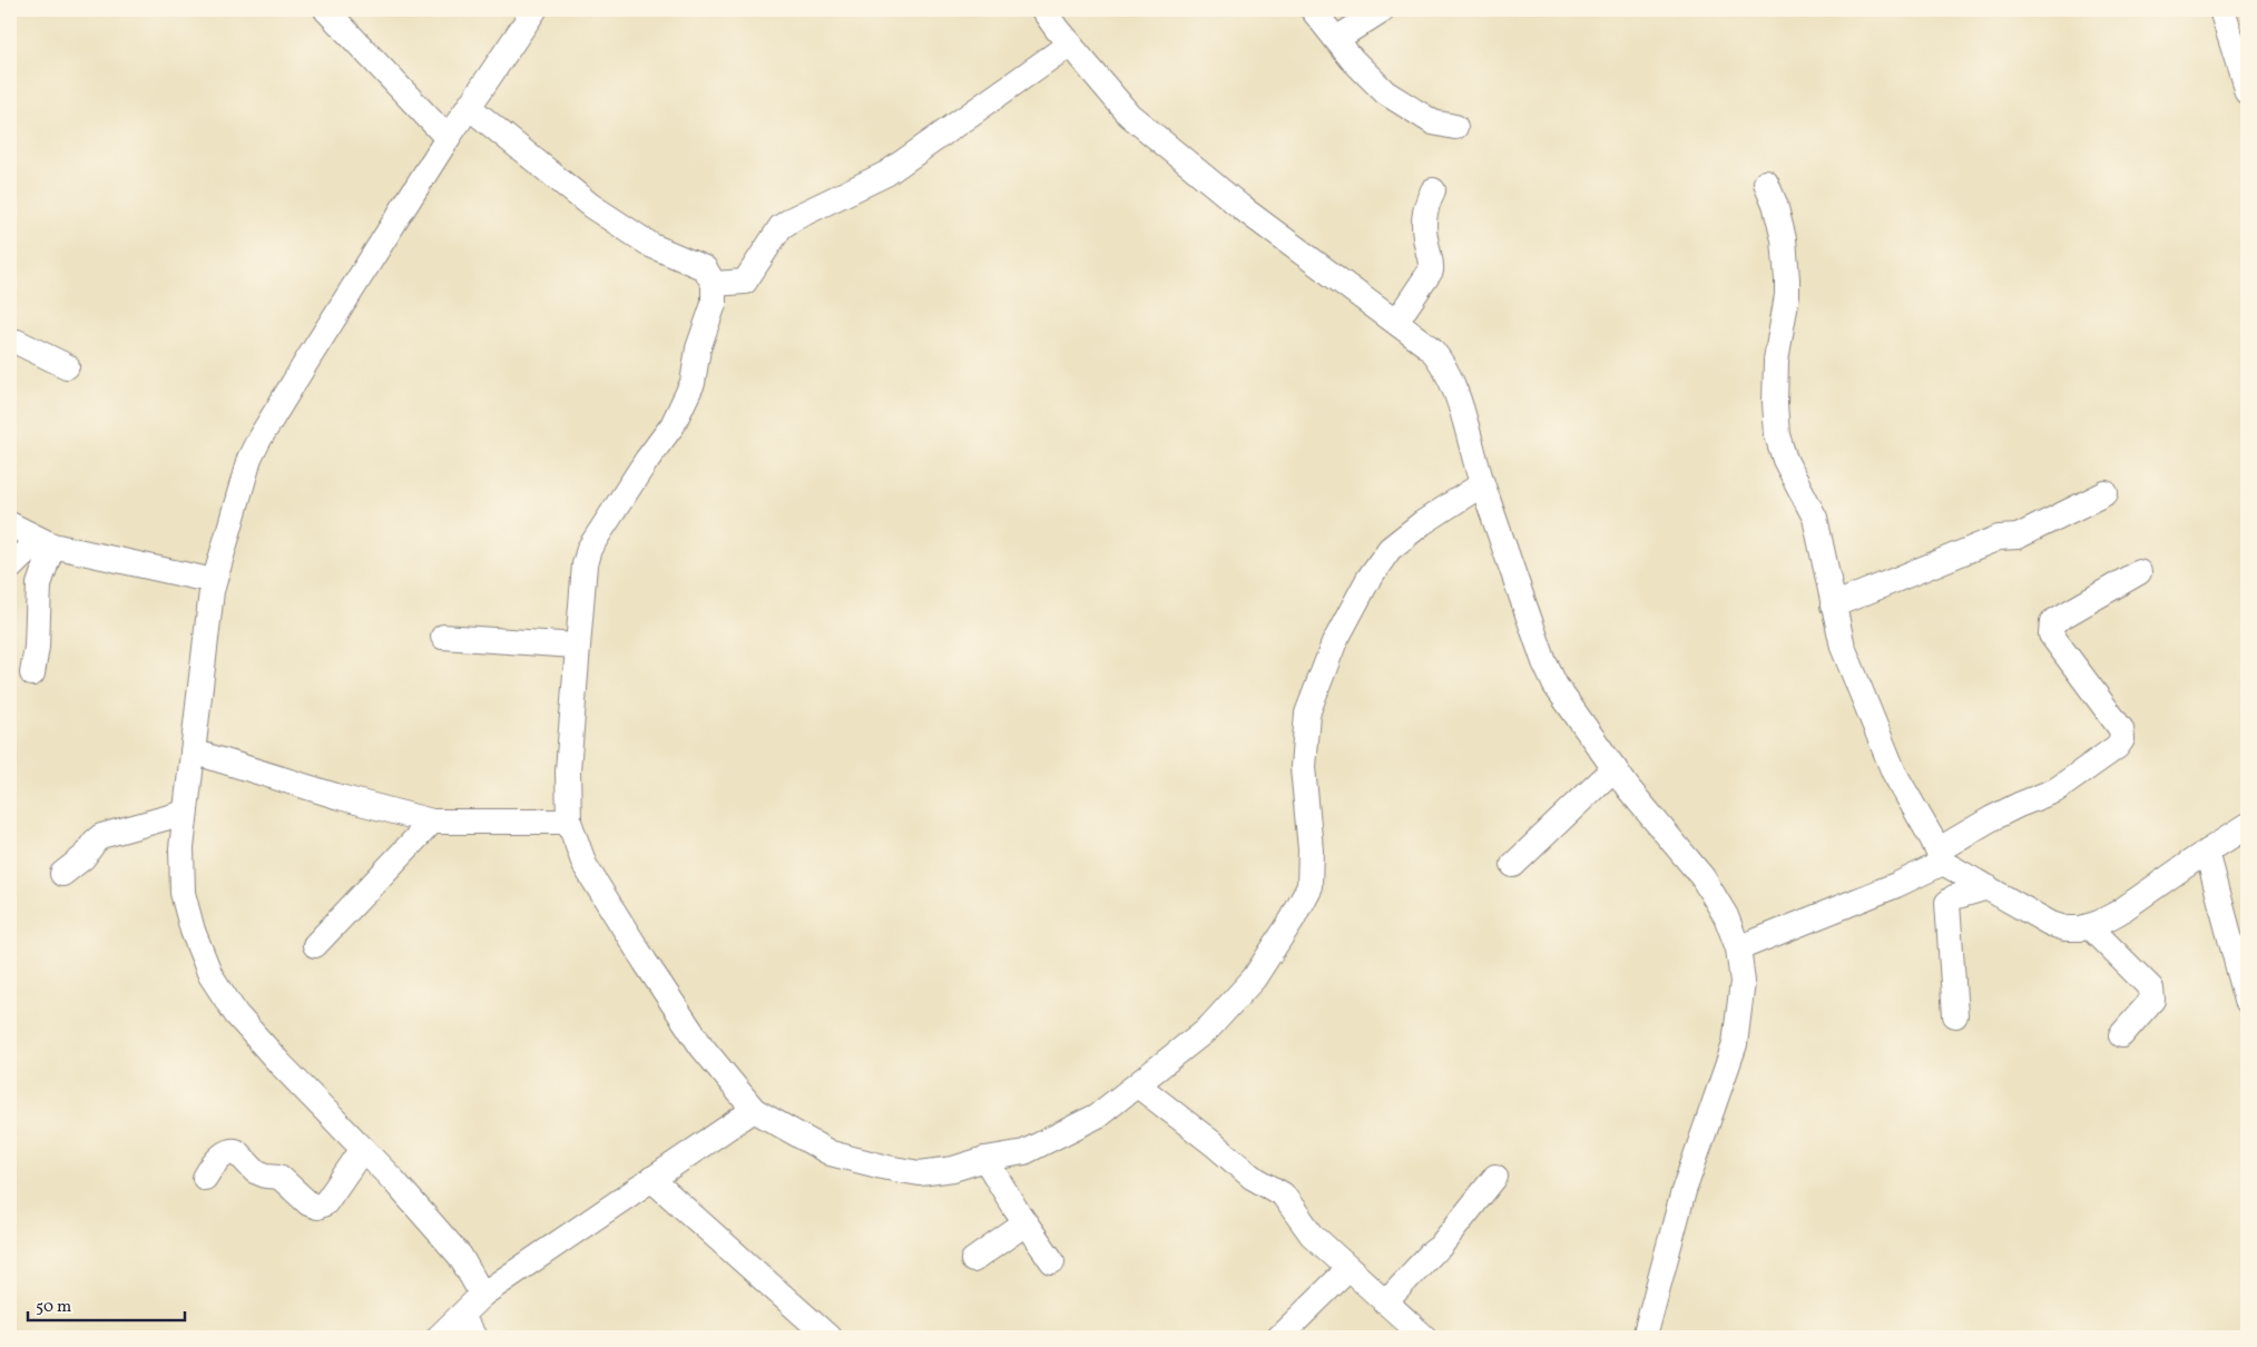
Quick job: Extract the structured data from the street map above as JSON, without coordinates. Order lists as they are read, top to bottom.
{
  "scale_bar": "50 m"
}
